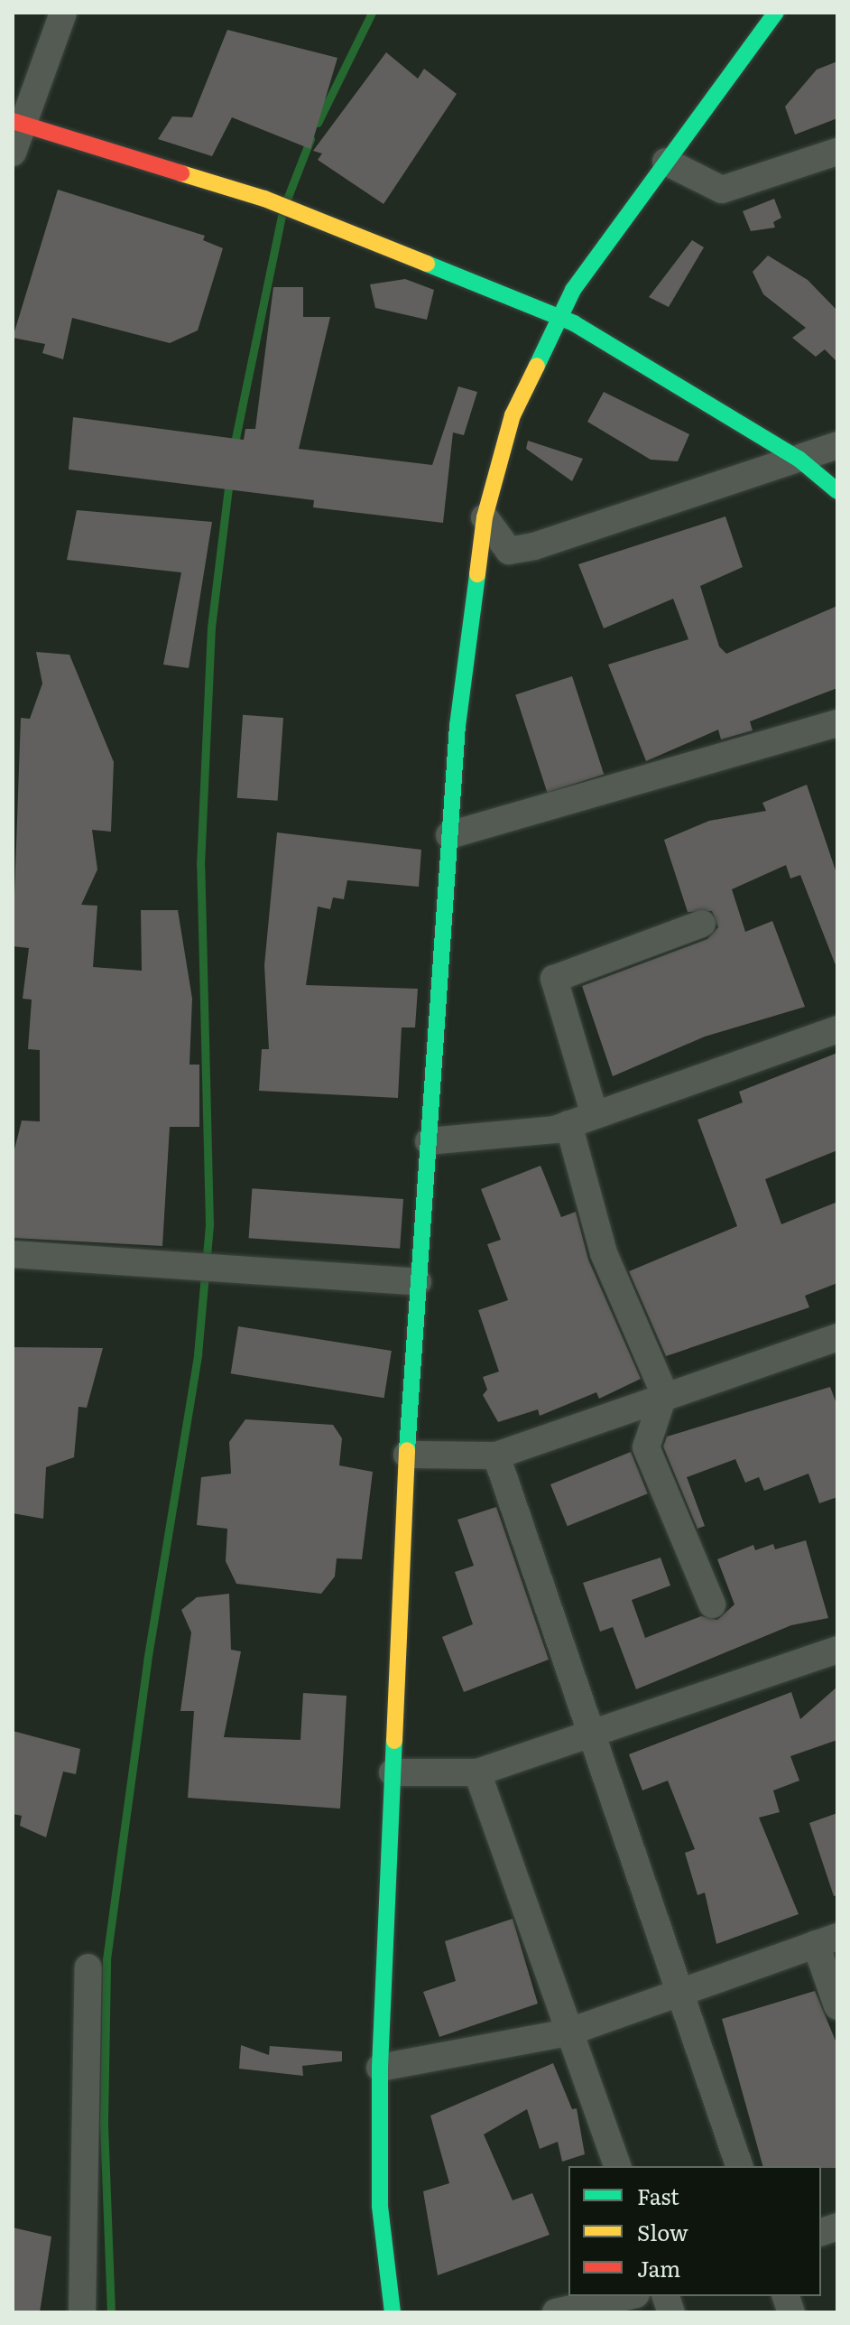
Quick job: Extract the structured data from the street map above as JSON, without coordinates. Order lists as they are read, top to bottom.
{
  "legend": ["Fast", "Slow", "Jam"]
}
